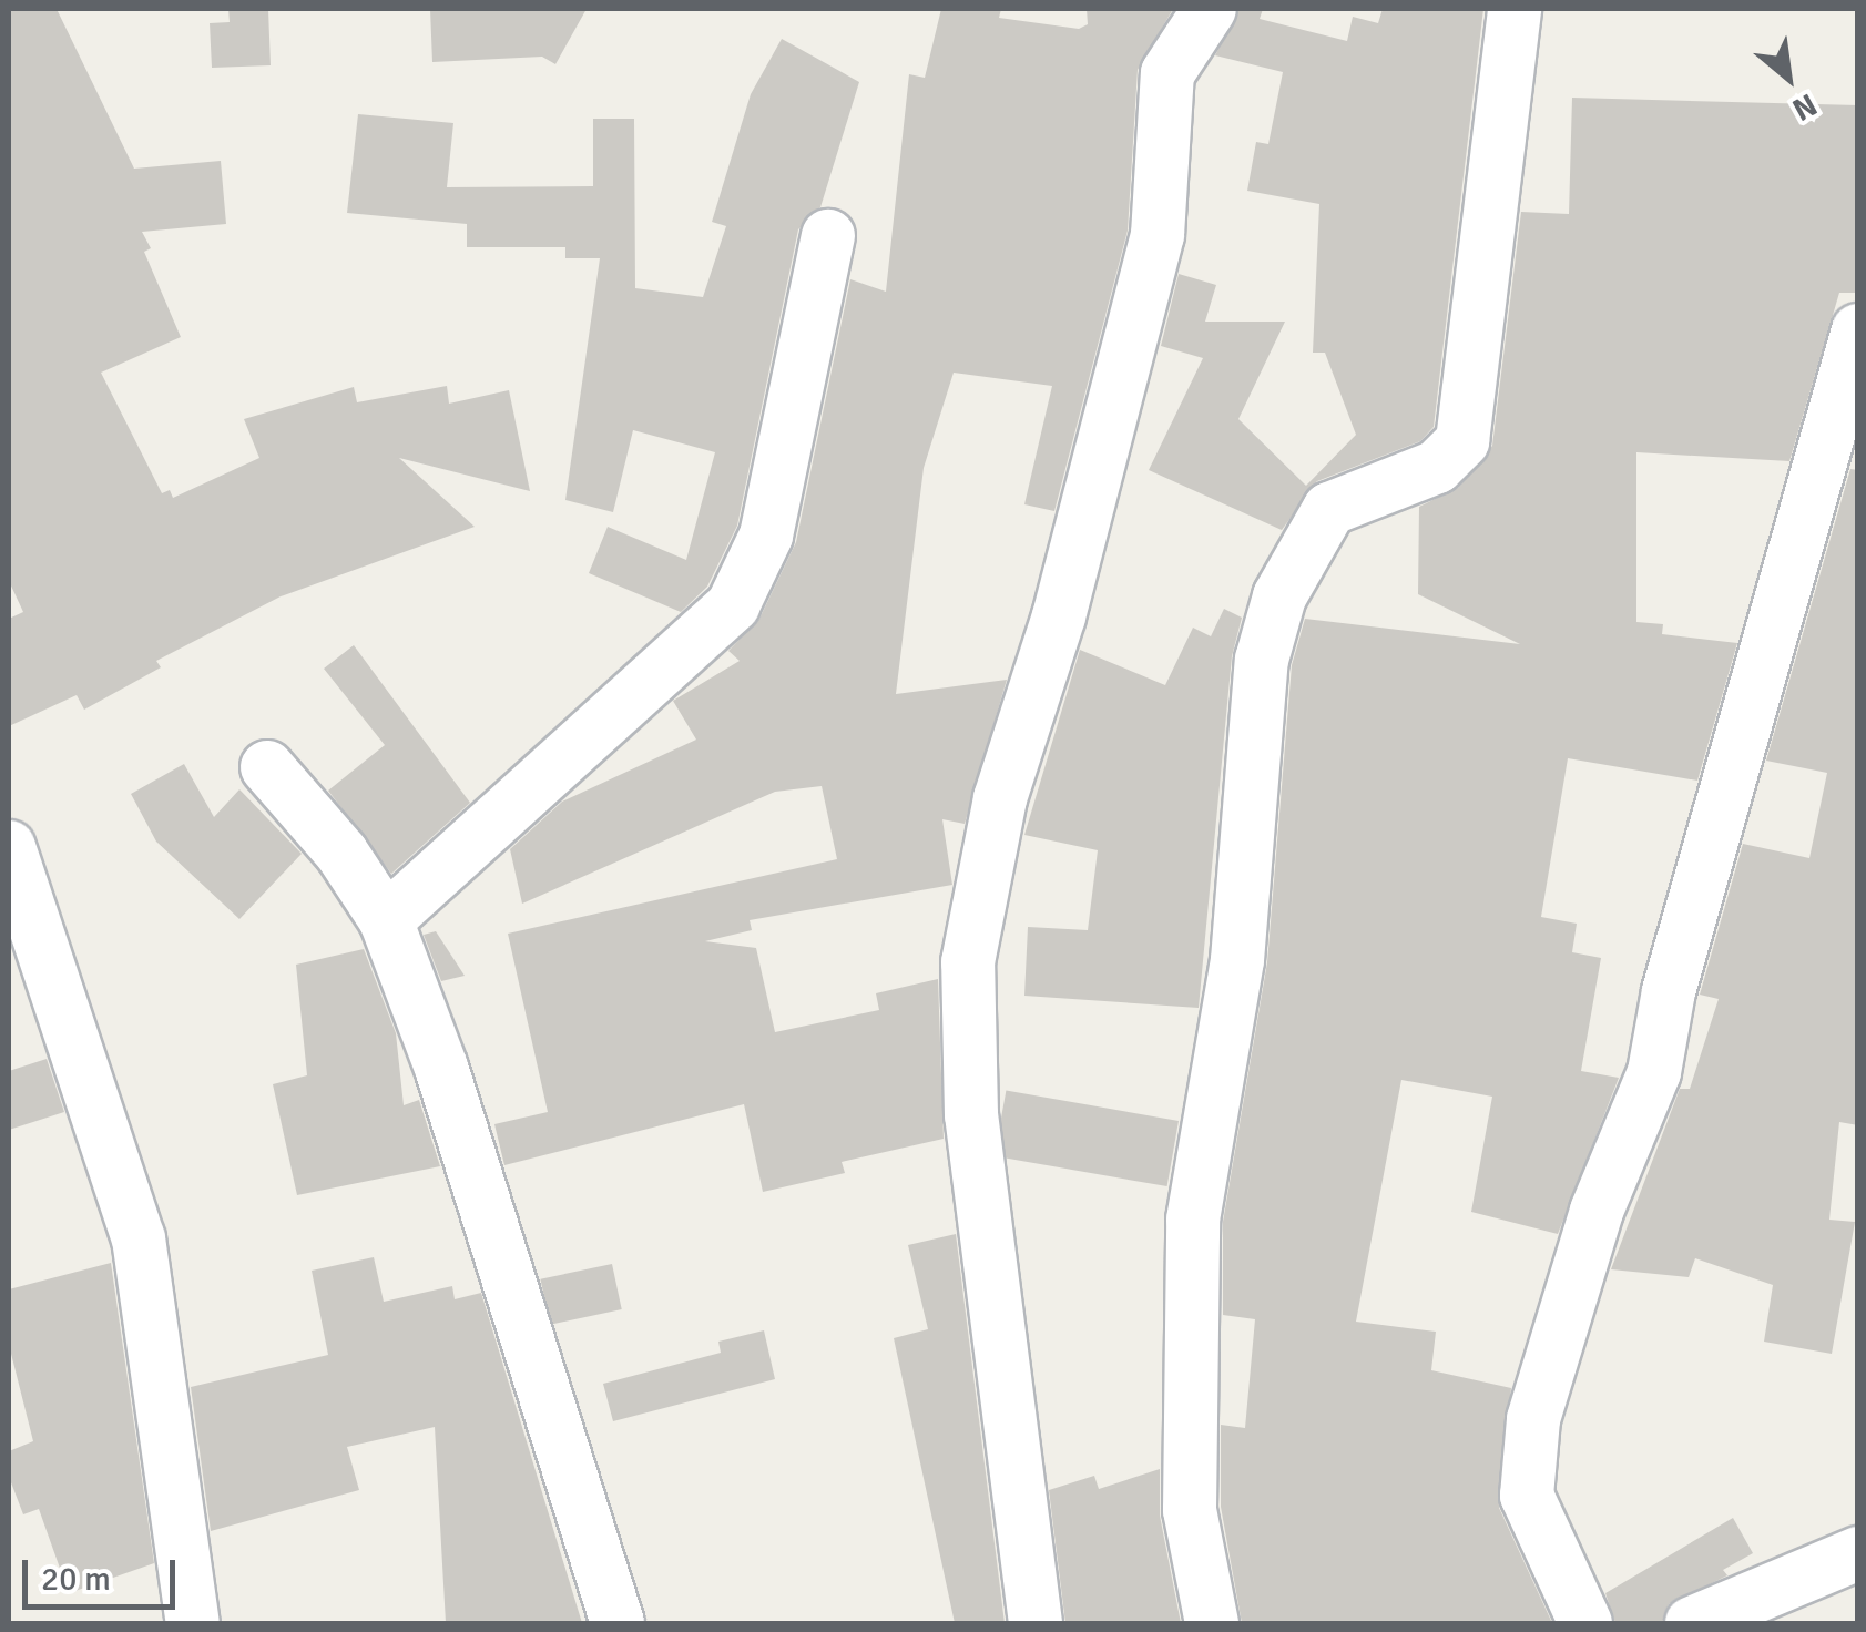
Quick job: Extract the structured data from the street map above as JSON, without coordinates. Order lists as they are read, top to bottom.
{
  "scale_bar": "20 m",
  "north": "bottom right"
}
